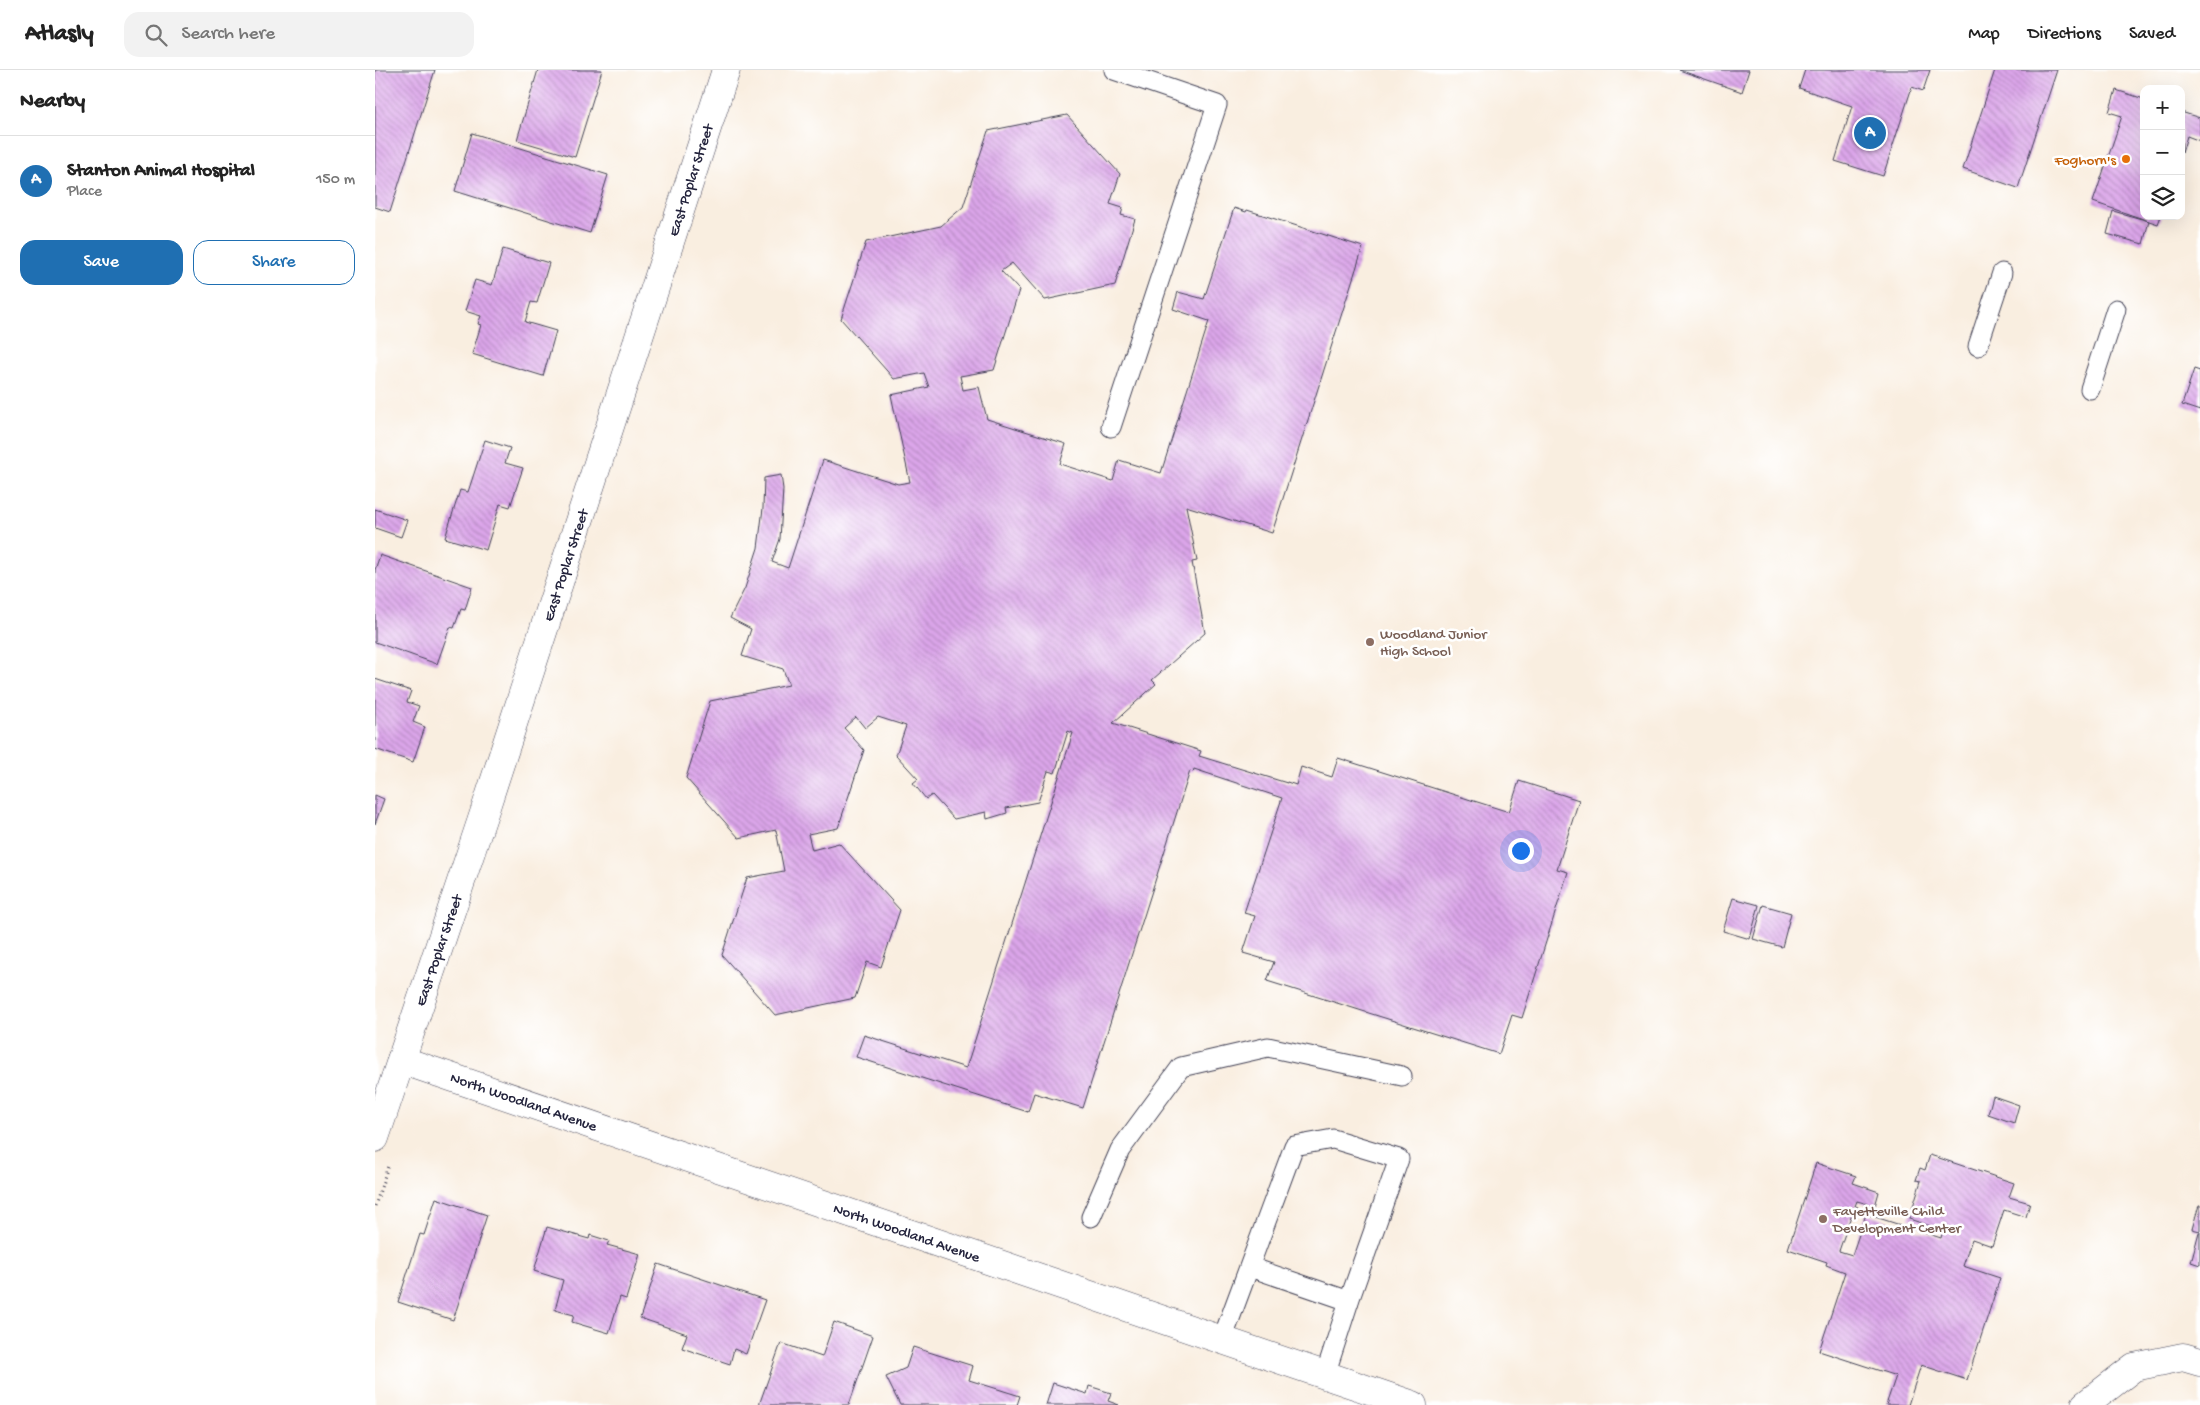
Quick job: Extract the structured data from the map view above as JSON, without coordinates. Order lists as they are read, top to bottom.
{
  "streets": {
    "street": ["East Poplar Street", "North Woodland Avenue"]
  },
  "crossings": [
    ["East Poplar Street", "North Woodland Avenue"]
  ],
  "places": ["Foghorn's", "Woodland Junior High School", "Fayetteville Child Development Center"],
  "page": {
    "header": "Atlasly",
    "search": "Search here",
    "nav": ["Map", "Directions", "Saved"],
    "heading": "Nearby",
    "map_buttons": ["+", "−"],
    "pins": "A",
    "list": [
      {
        "mark": "A",
        "name": "Stanton Animal Hospital",
        "note": "Place",
        "value": "150 m"
      }
    ],
    "buttons": ["Save", "Share"]
  }
}
